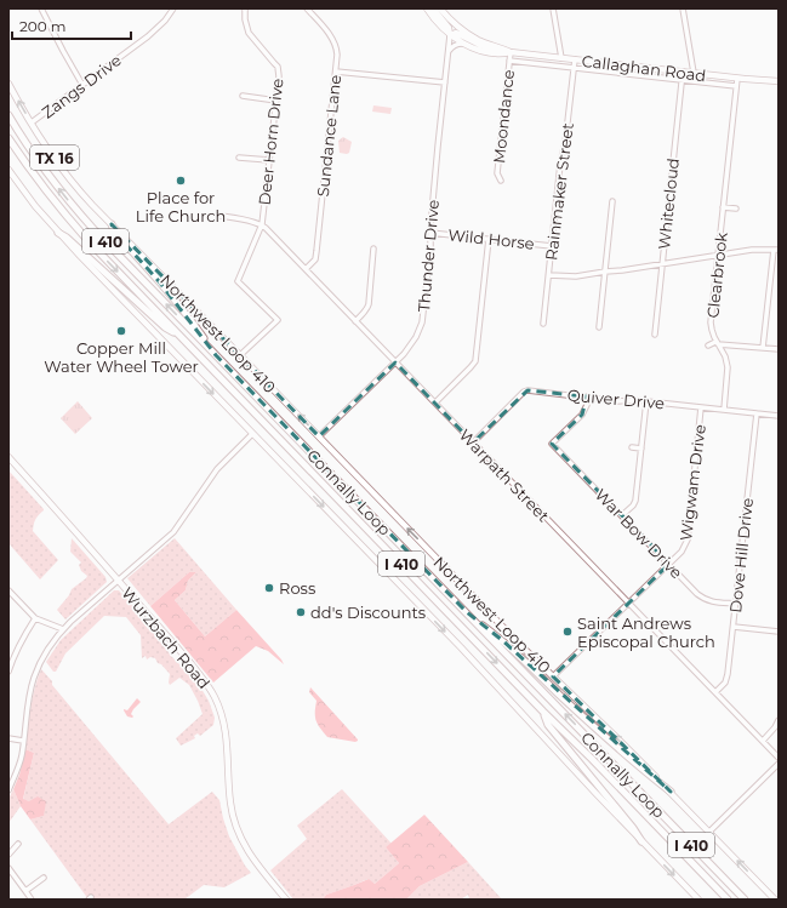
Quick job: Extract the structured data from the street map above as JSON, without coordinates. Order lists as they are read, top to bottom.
{
  "streets": {
    "highway": ["TX 16", "I 410", "Connally Loop"],
    "main road": ["Callaghan Road", "Northwest Loop 410", "Wurzbach Road"],
    "street": [
      "Zangs Drive",
      "Moondance",
      "Sundance Lane",
      "Deer Horn Drive",
      "Rainmaker Street",
      "Whitecloud",
      "Wild Horse",
      "Thunder Drive",
      "Clearbrook",
      "Quiver Drive",
      "Warpath Street",
      "Wigwam Drive",
      "War Bow Drive",
      "Dove Hill Drive"
    ]
  },
  "crossings": [
    ["Callaghan Road", "Moondance"],
    ["Callaghan Road", "Rainmaker Street"],
    ["Callaghan Road", "Whitecloud"],
    ["Callaghan Road", "Thunder Drive"],
    ["Callaghan Road", "Clearbrook"],
    ["Zangs Drive", "Northwest Loop 410"],
    ["Sundance Lane", "Warpath Street"],
    ["Deer Horn Drive", "Northwest Loop 410"],
    ["Deer Horn Drive", "Warpath Street"],
    ["TX 16", "Northwest Loop 410"],
    ["TX 16", "Connally Loop"],
    ["Rainmaker Street", "Wild Horse"],
    ["Wild Horse", "Thunder Drive"],
    ["Thunder Drive", "Northwest Loop 410"],
    ["Thunder Drive", "Warpath Street"],
    ["Clearbrook", "Quiver Drive"],
    ["Northwest Loop 410", "Wigwam Drive"],
    ["Quiver Drive", "Warpath Street"],
    ["Quiver Drive", "Wigwam Drive"],
    ["Quiver Drive", "War Bow Drive"],
    ["Quiver Drive", "Dove Hill Drive"],
    ["Warpath Street", "Wigwam Drive"],
    ["Warpath Street", "Dove Hill Drive"],
    ["Wigwam Drive", "War Bow Drive"],
    ["War Bow Drive", "Dove Hill Drive"]
  ],
  "places": [
    "Place for Life Church",
    "Copper Mill Water Wheel Tower",
    "Ross",
    "dd's Discounts",
    "Saint Andrews Episcopal Church"
  ],
  "scale_bar": "200 m"
}
